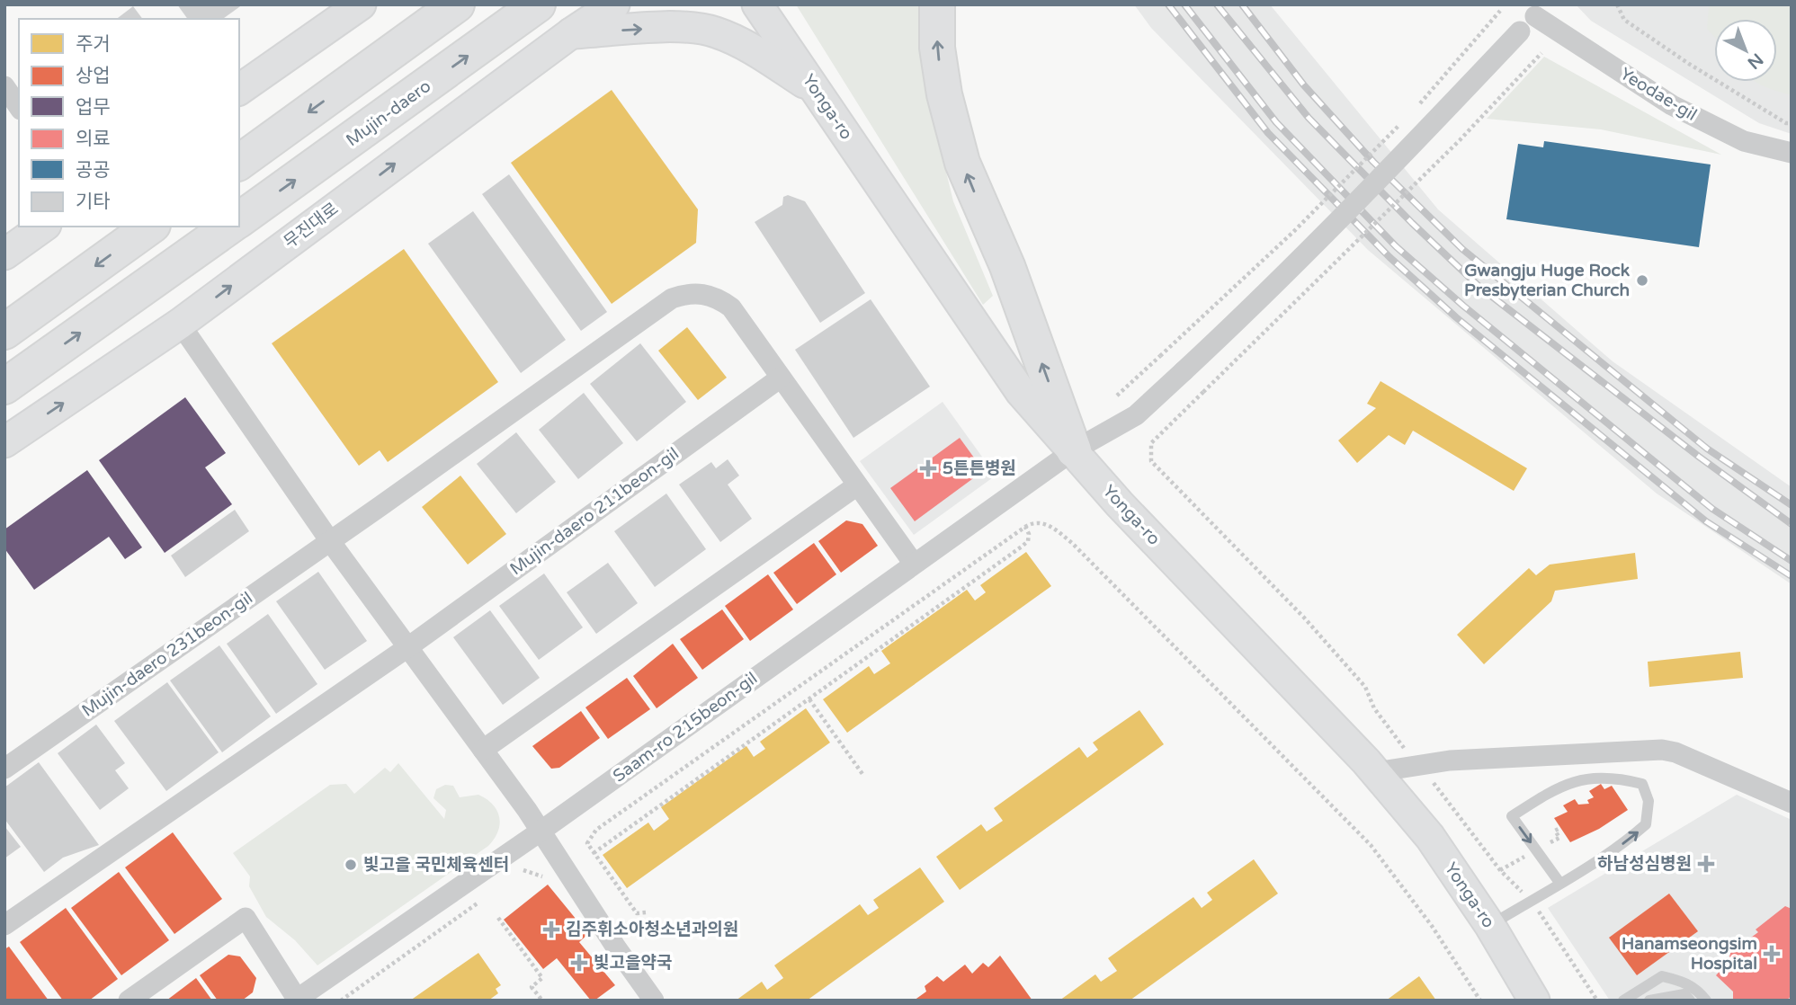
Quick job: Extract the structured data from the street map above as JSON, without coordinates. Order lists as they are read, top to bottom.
{
  "streets": {
    "highway": ["Mujin-daero"],
    "main road": ["Yonga-ro", "무진대로"],
    "street": [
      "Yeodae-gil",
      "Mujin-daero 211beon-gil",
      "Mujin-daero 231beon-gil",
      "Saam-ro 215beon-gil"
    ]
  },
  "crossings": [
    ["Yeodae-gil", "Saam-ro 215beon-gil"],
    ["Yonga-ro", "Saam-ro 215beon-gil"]
  ],
  "one_way": ["무진대로"],
  "places": {
    "other": ["Gwangju Huge Rock Presbyterian Church", "빛고을 국민체육센터"],
    "health": [
      "5튼튼병원",
      "하남성심병원",
      "김주휘소아청소년과의원",
      "Hanamseongsim Hospital",
      "빛고을약국"
    ]
  },
  "legend": [
    "주거",
    "상업",
    "업무",
    "의료",
    "공공",
    "기타"
  ],
  "north": "bottom right"
}
